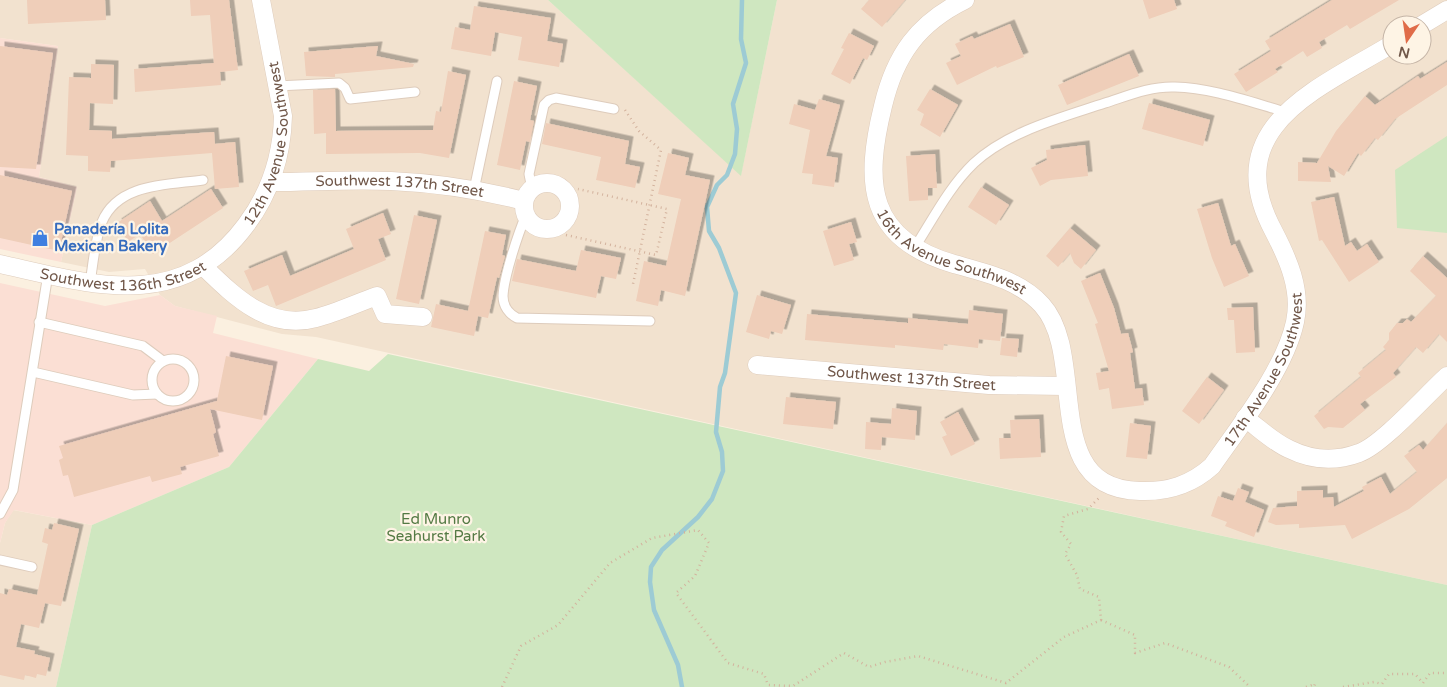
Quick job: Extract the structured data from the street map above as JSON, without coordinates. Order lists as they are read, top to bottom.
{
  "streets": {
    "street": [
      "12th Avenue Southwest",
      "Southwest 137th Street",
      "16th Avenue Southwest",
      "Southwest 136th Street",
      "17th Avenue Southwest"
    ]
  },
  "crossings": [
    ["12th Avenue Southwest", "Southwest 137th Street"],
    ["12th Avenue Southwest", "Southwest 136th Street"],
    ["Southwest 137th Street", "16th Avenue Southwest"],
    ["16th Avenue Southwest", "17th Avenue Southwest"]
  ],
  "parks": ["Ed Munro Seahurst Park"],
  "places": {
    "shop": ["Panadería Lolita Mexican Bakery"]
  },
  "north": "bottom"
}
